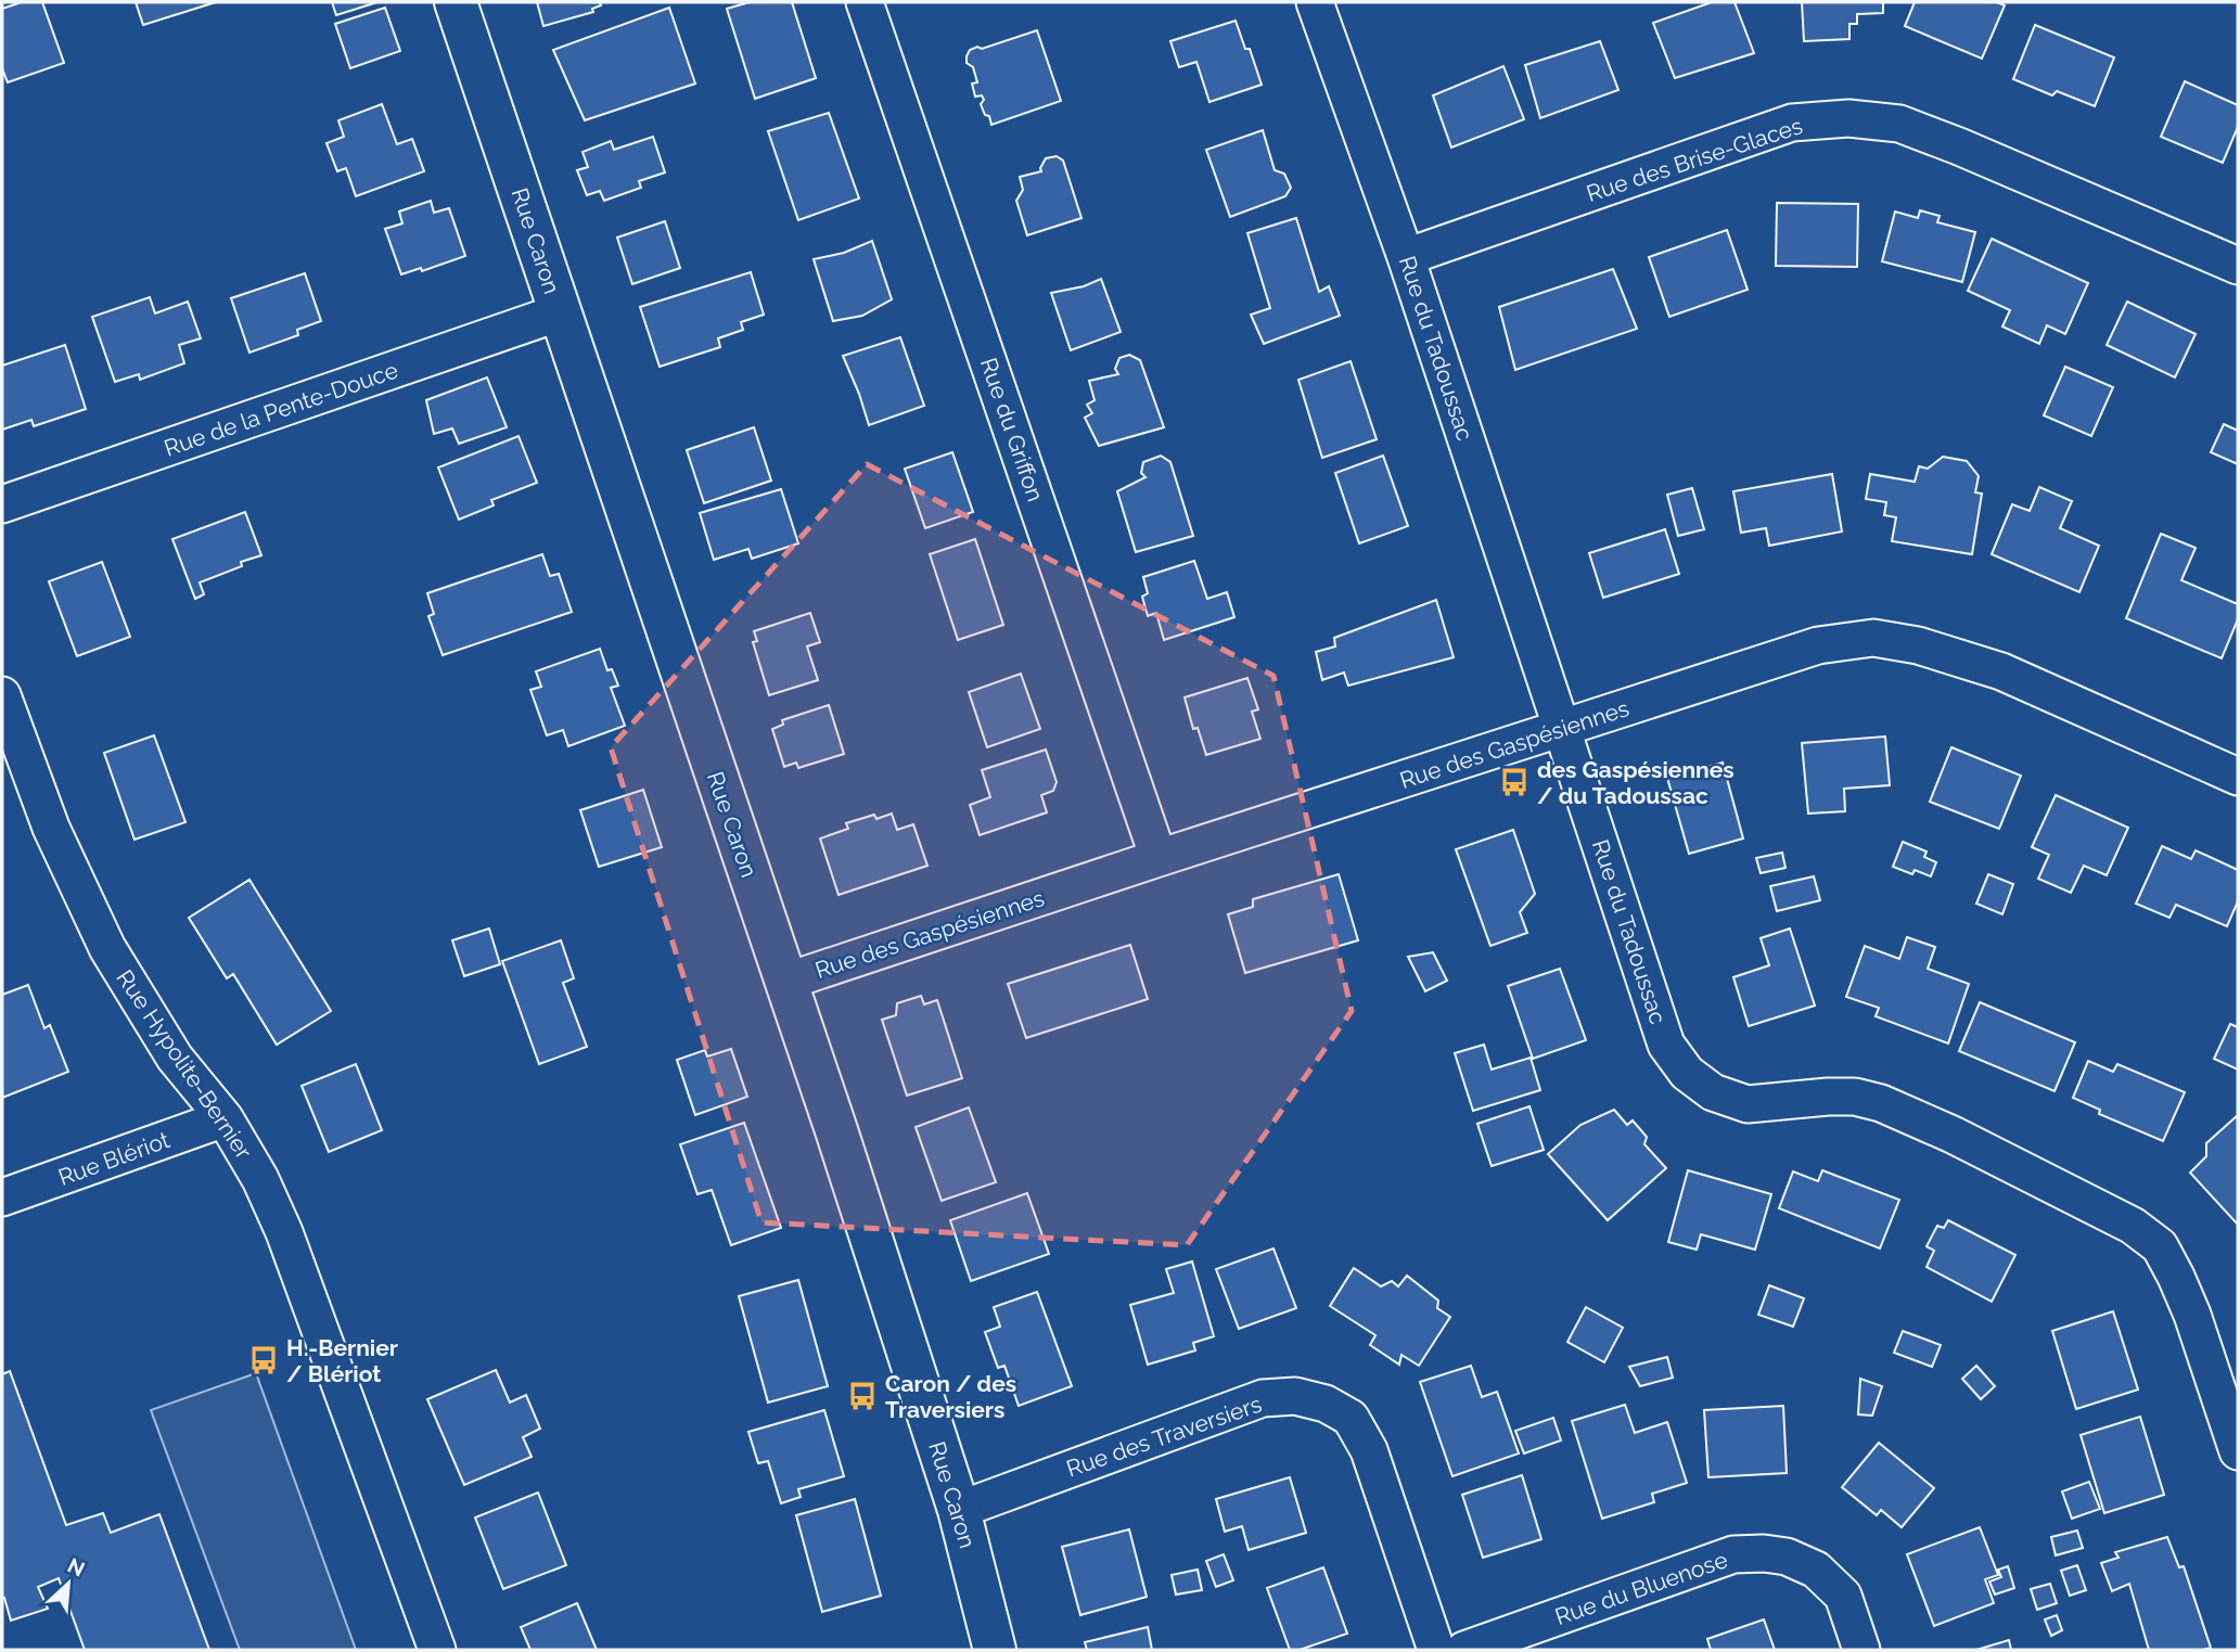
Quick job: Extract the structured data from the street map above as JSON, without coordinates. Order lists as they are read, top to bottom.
{
  "streets": {
    "street": [
      "Rue des Brise-Glaces",
      "Rue Caron",
      "Rue du Tadoussac",
      "Rue de la Pente-Douce",
      "Rue du Griffon",
      "Rue des Gaspésiennes",
      "Rue Hypolite-Bernier",
      "Rue Blériot",
      "Rue des Traversiers",
      "Rue du Bluenose"
    ]
  },
  "crossings": [
    ["Rue des Brise-Glaces", "Rue du Tadoussac"],
    ["Rue Caron", "Rue de la Pente-Douce"],
    ["Rue Caron", "Rue des Gaspésiennes"],
    ["Rue Caron", "Rue des Traversiers"],
    ["Rue du Tadoussac", "Rue des Gaspésiennes"],
    ["Rue du Griffon", "Rue des Gaspésiennes"],
    ["Rue Hypolite-Bernier", "Rue Blériot"]
  ],
  "places": {
    "bus stop": ["des Gaspésiennes / du Tadoussac", "H.-Bernier / Blériot", "Caron / des Traversiers"]
  },
  "north": "top right"
}
